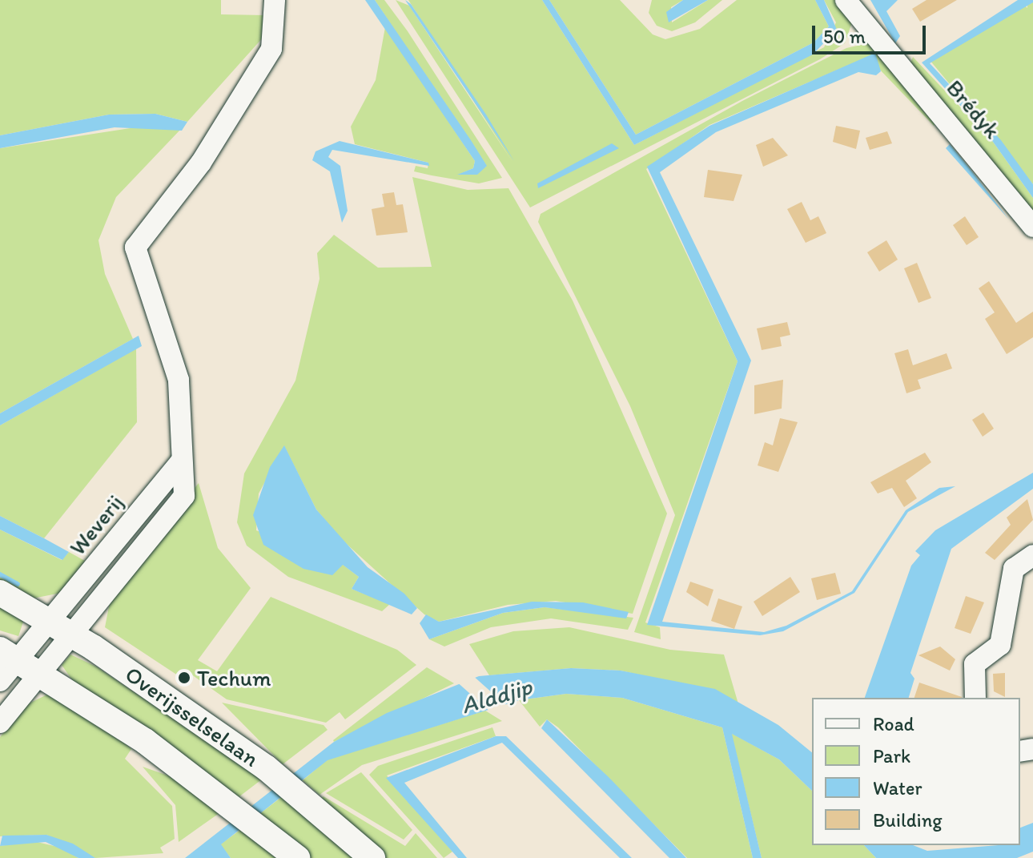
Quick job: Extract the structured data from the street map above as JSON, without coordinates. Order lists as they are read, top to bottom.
{
  "streets": {
    "main road": ["Overijsselselaan"],
    "street": ["Brédyk", "Weverij"]
  },
  "crossings": [
    ["Weverij", "Overijsselselaan"]
  ],
  "water": ["Alddjip"],
  "places": ["Techum"],
  "legend": [
    "Road",
    "Park",
    "Water",
    "Building"
  ],
  "scale_bar": "50 m"
}
